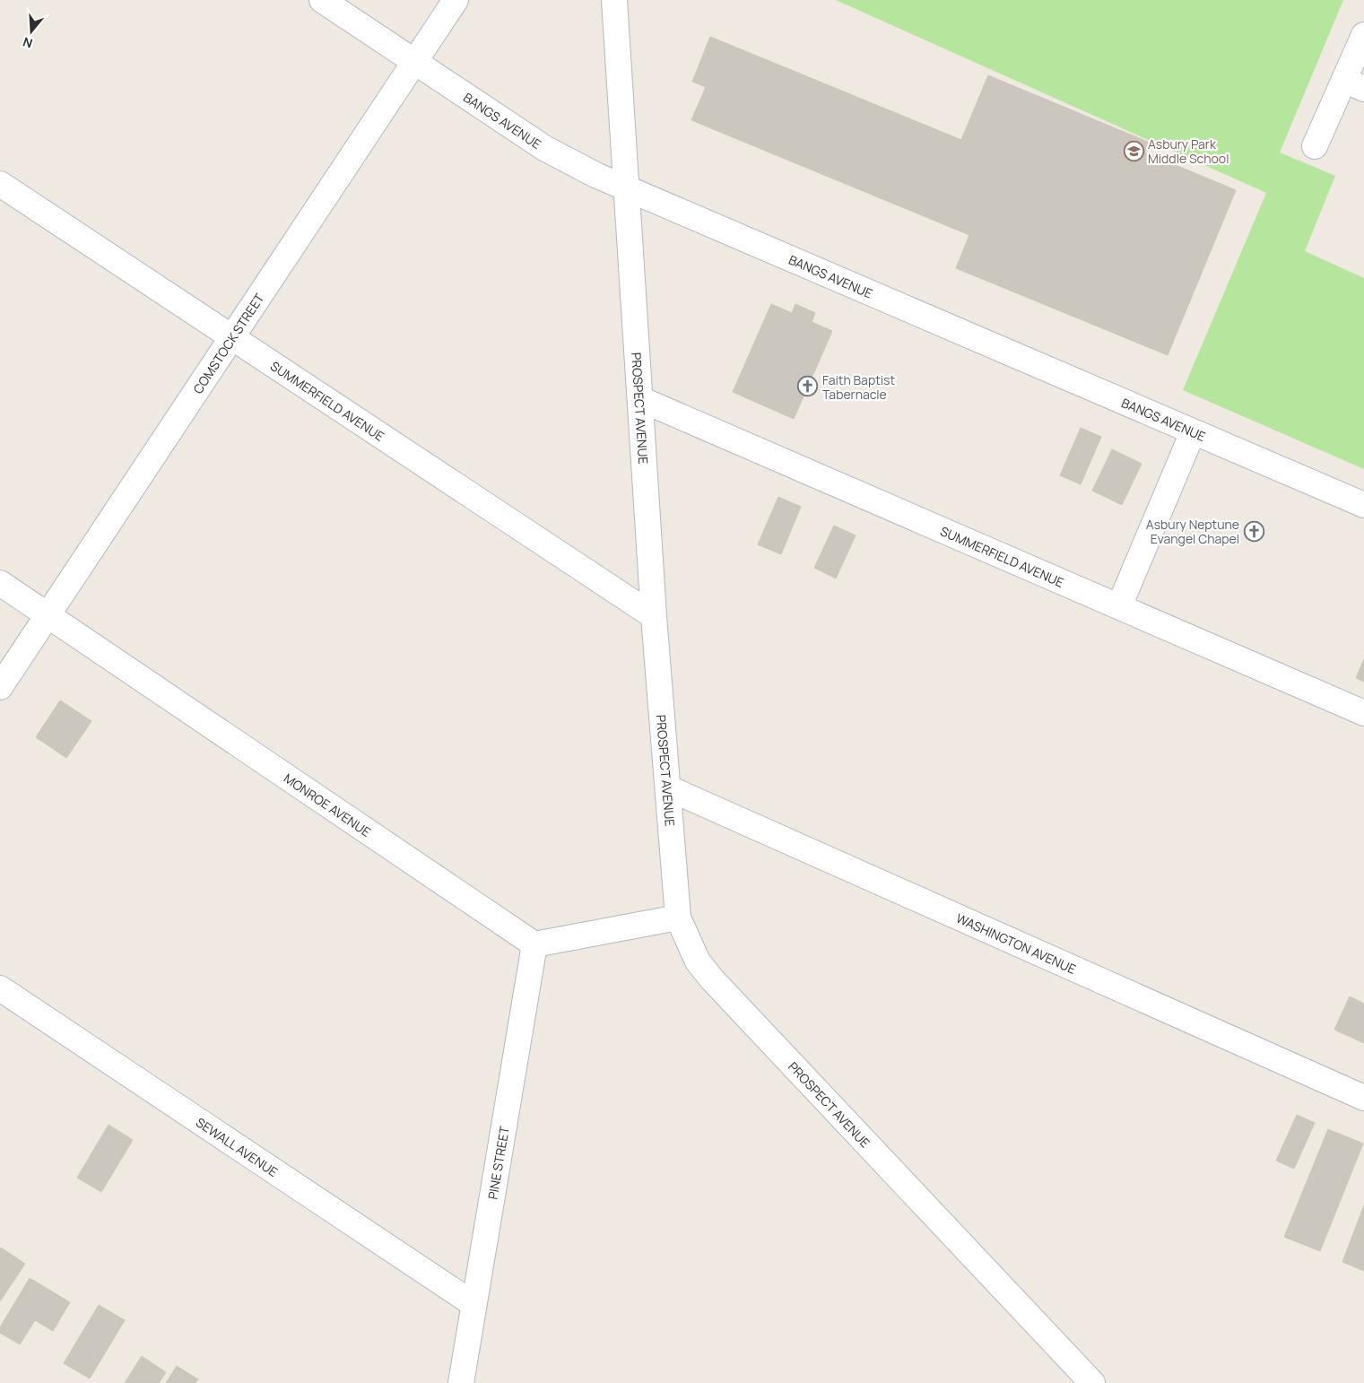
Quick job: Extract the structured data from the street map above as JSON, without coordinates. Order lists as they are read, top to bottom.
{
  "streets": {
    "street": [
      "BANGS AVENUE",
      "COMSTOCK STREET",
      "SUMMERFIELD AVENUE",
      "PROSPECT AVENUE",
      "MONROE AVENUE",
      "WASHINGTON AVENUE",
      "SEWALL AVENUE",
      "PINE STREET"
    ]
  },
  "crossings": [
    ["BANGS AVENUE", "COMSTOCK STREET"],
    ["BANGS AVENUE", "PROSPECT AVENUE"],
    ["COMSTOCK STREET", "SUMMERFIELD AVENUE"],
    ["COMSTOCK STREET", "MONROE AVENUE"],
    ["SUMMERFIELD AVENUE", "PROSPECT AVENUE"],
    ["PROSPECT AVENUE", "WASHINGTON AVENUE"],
    ["MONROE AVENUE", "PINE STREET"],
    ["SEWALL AVENUE", "PINE STREET"]
  ],
  "places": {
    "school or university": ["Asbury Park Middle School"],
    "church": ["Faith Baptist Tabernacle", "Asbury Neptune Evangel Chapel"]
  },
  "north": "bottom"
}
